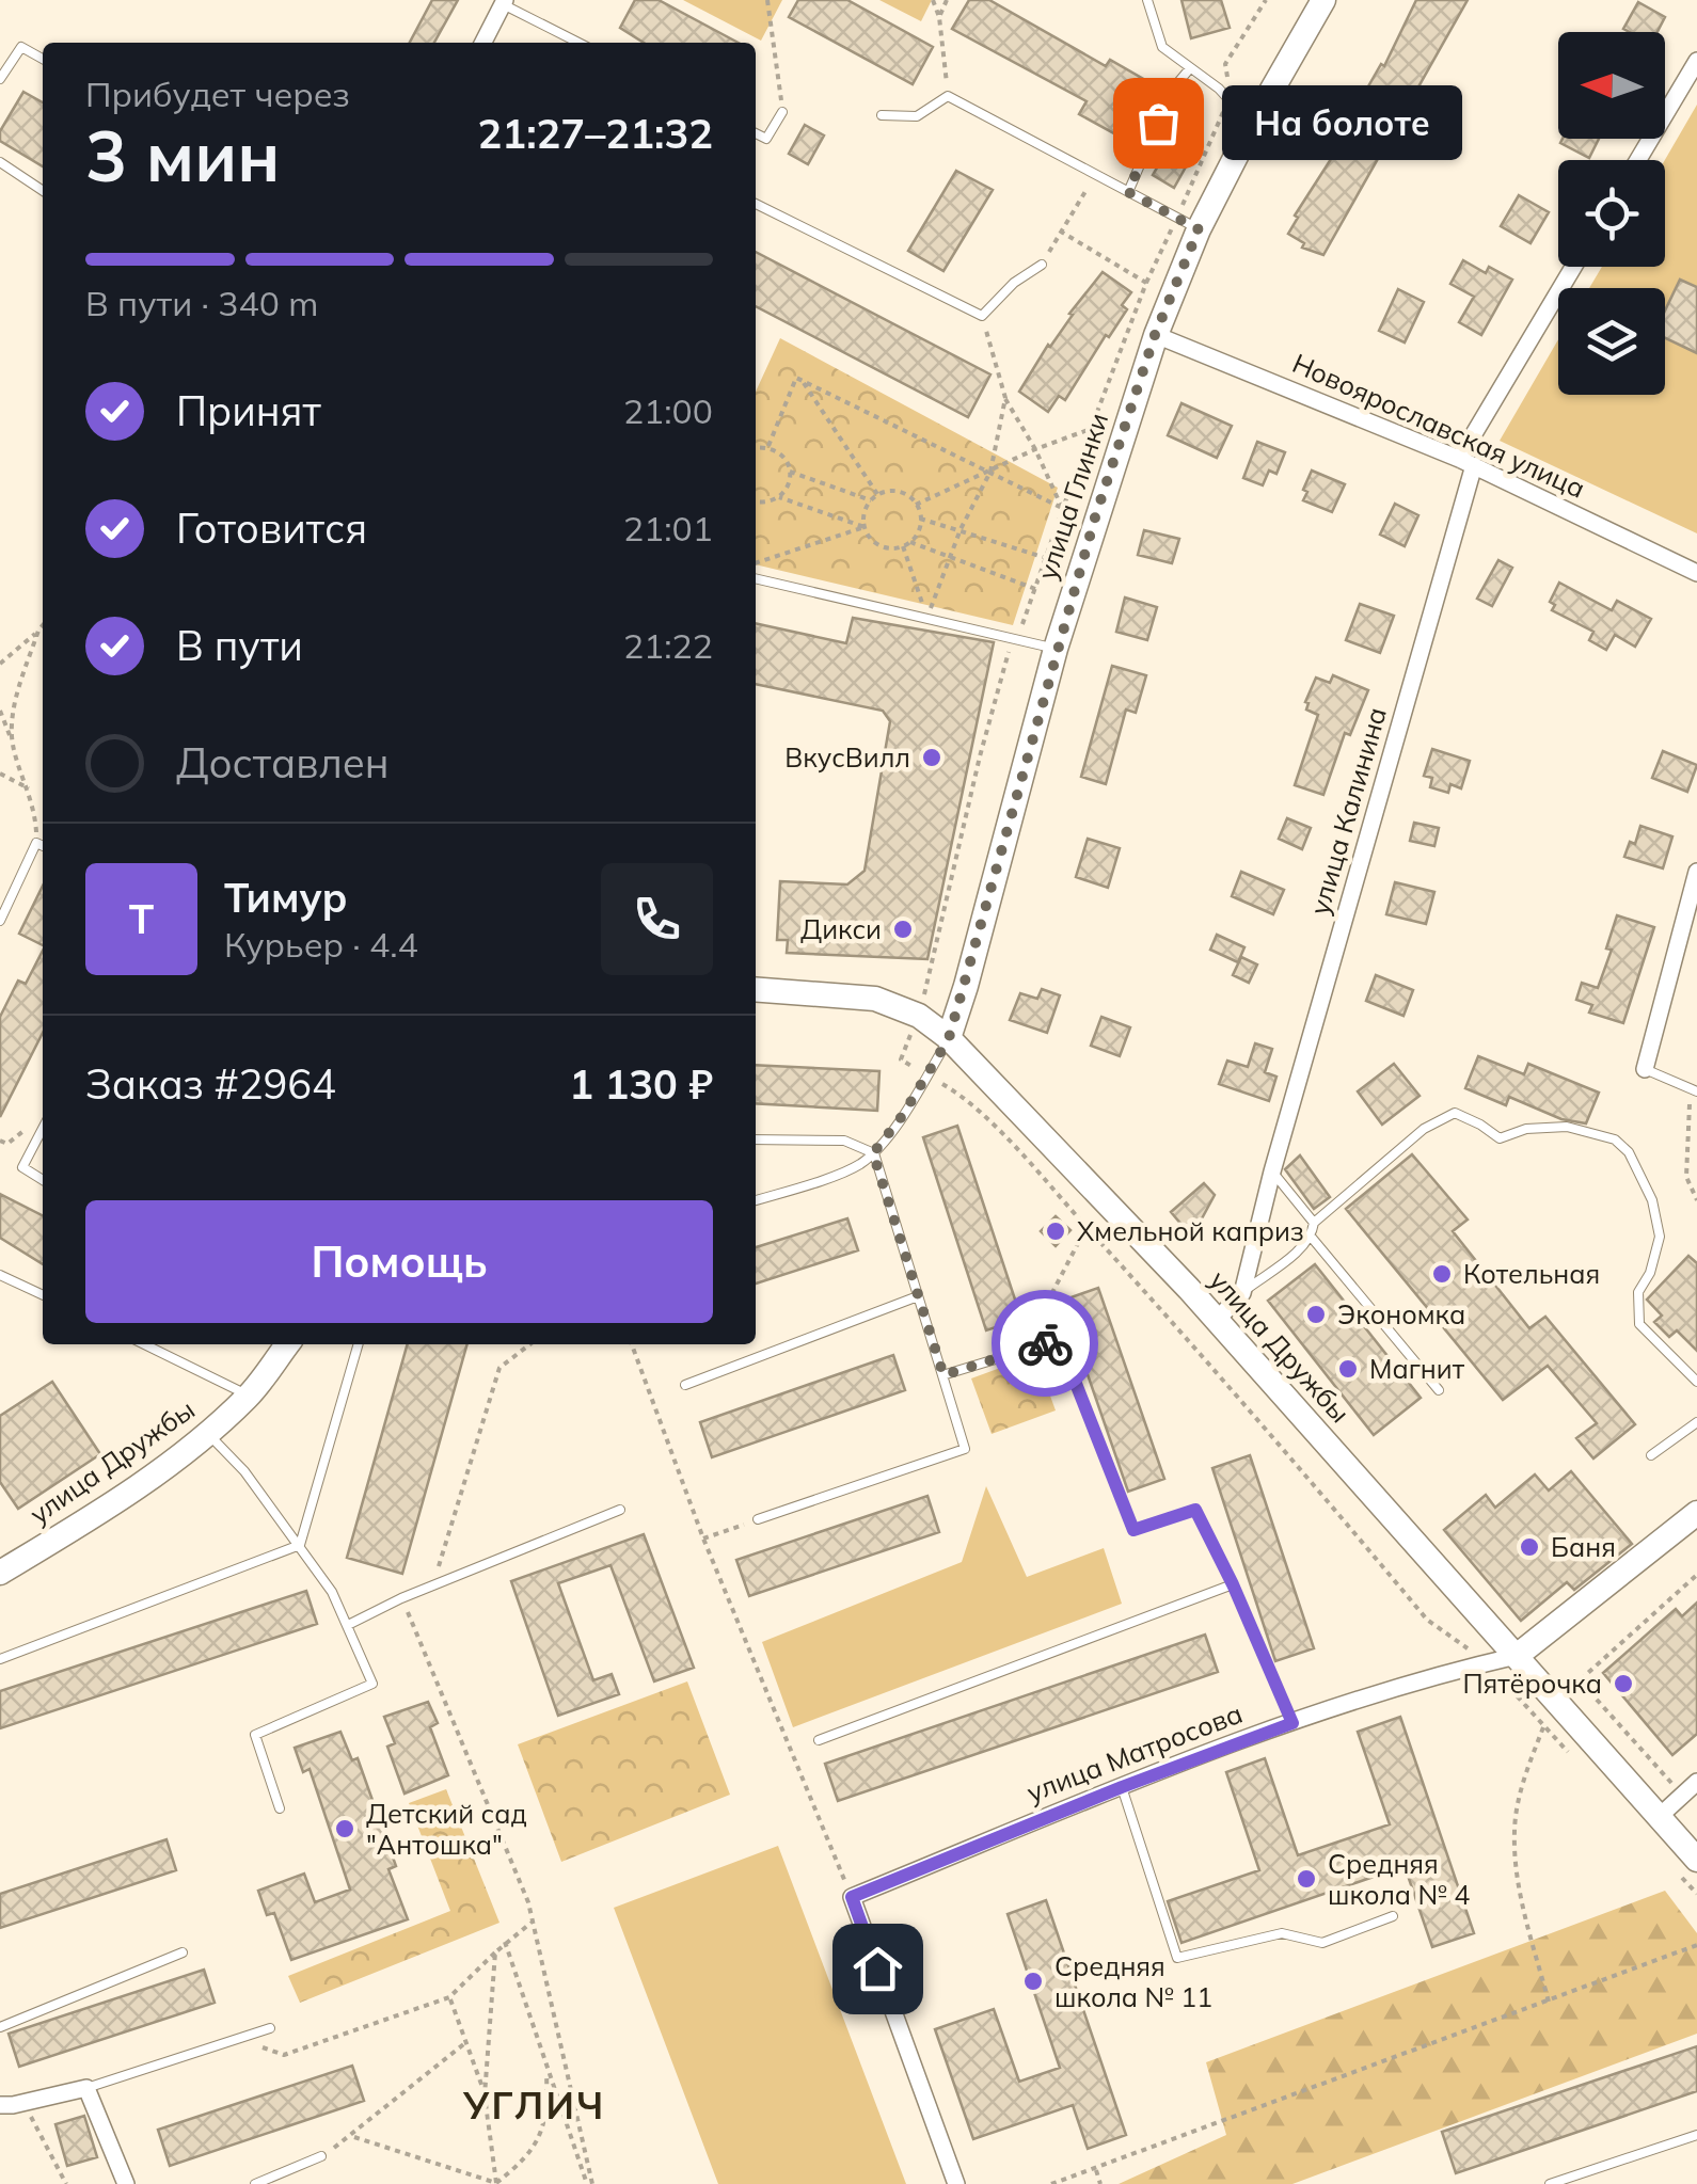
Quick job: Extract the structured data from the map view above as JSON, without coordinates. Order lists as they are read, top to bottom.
{
  "streets": {
    "street": [
      "Новоярославская улица",
      "улица Глинки",
      "улица Калинина",
      "улица Дружбы",
      "улица Матросова"
    ]
  },
  "crossings": [
    ["Новоярославская улица", "улица Глинки"],
    ["Новоярославская улица", "улица Калинина"],
    ["улица Глинки", "улица Дружбы"],
    ["улица Дружбы", "улица Матросова"]
  ],
  "districts": ["УГЛИЧ"],
  "places": [
    "На болоте",
    "ВкусВилл",
    "Дикси",
    "Хмельной каприз",
    "Котельная",
    "Экономка",
    "Магнит",
    "Баня",
    "Пятёрочка",
    "Детский сад \"Антошка\"",
    "Средняя школа № 4",
    "Средняя школа № 11"
  ],
  "north": "left",
  "page": {
    "heading": ["3 мин", "Прибудет через", "21:27–21:32"],
    "panel": [
      "Тимур",
      "Курьер · 4.4",
      "Заказ #2964",
      "1 130 ₽"
    ],
    "bubble": "На болоте",
    "bar": "В пути · 340 m",
    "list": [
      ["Принят", "21:00"],
      ["Готовится", "21:01"],
      ["В пути", "21:22"],
      "Доставлен"
    ],
    "round": "Т",
    "buttons": "Помощь"
  }
}
